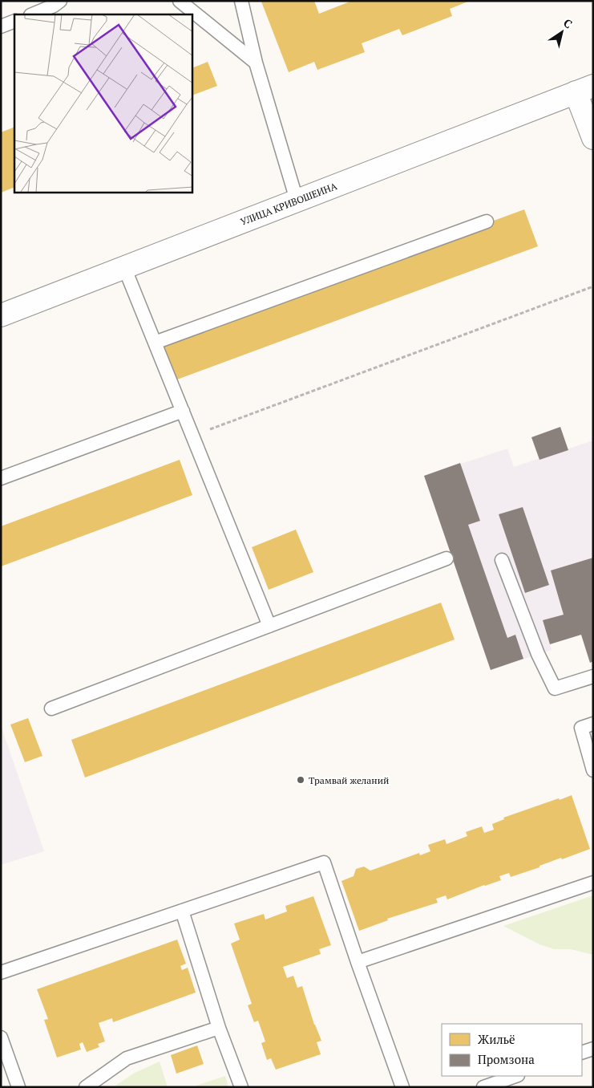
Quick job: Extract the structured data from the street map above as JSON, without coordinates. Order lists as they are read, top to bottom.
{
  "streets": {
    "street": ["УЛИЦА КРИВОШЕИНА"]
  },
  "places": ["Трамвай желаний"],
  "legend": ["Жильё", "Промзона"],
  "north": "top right"
}
